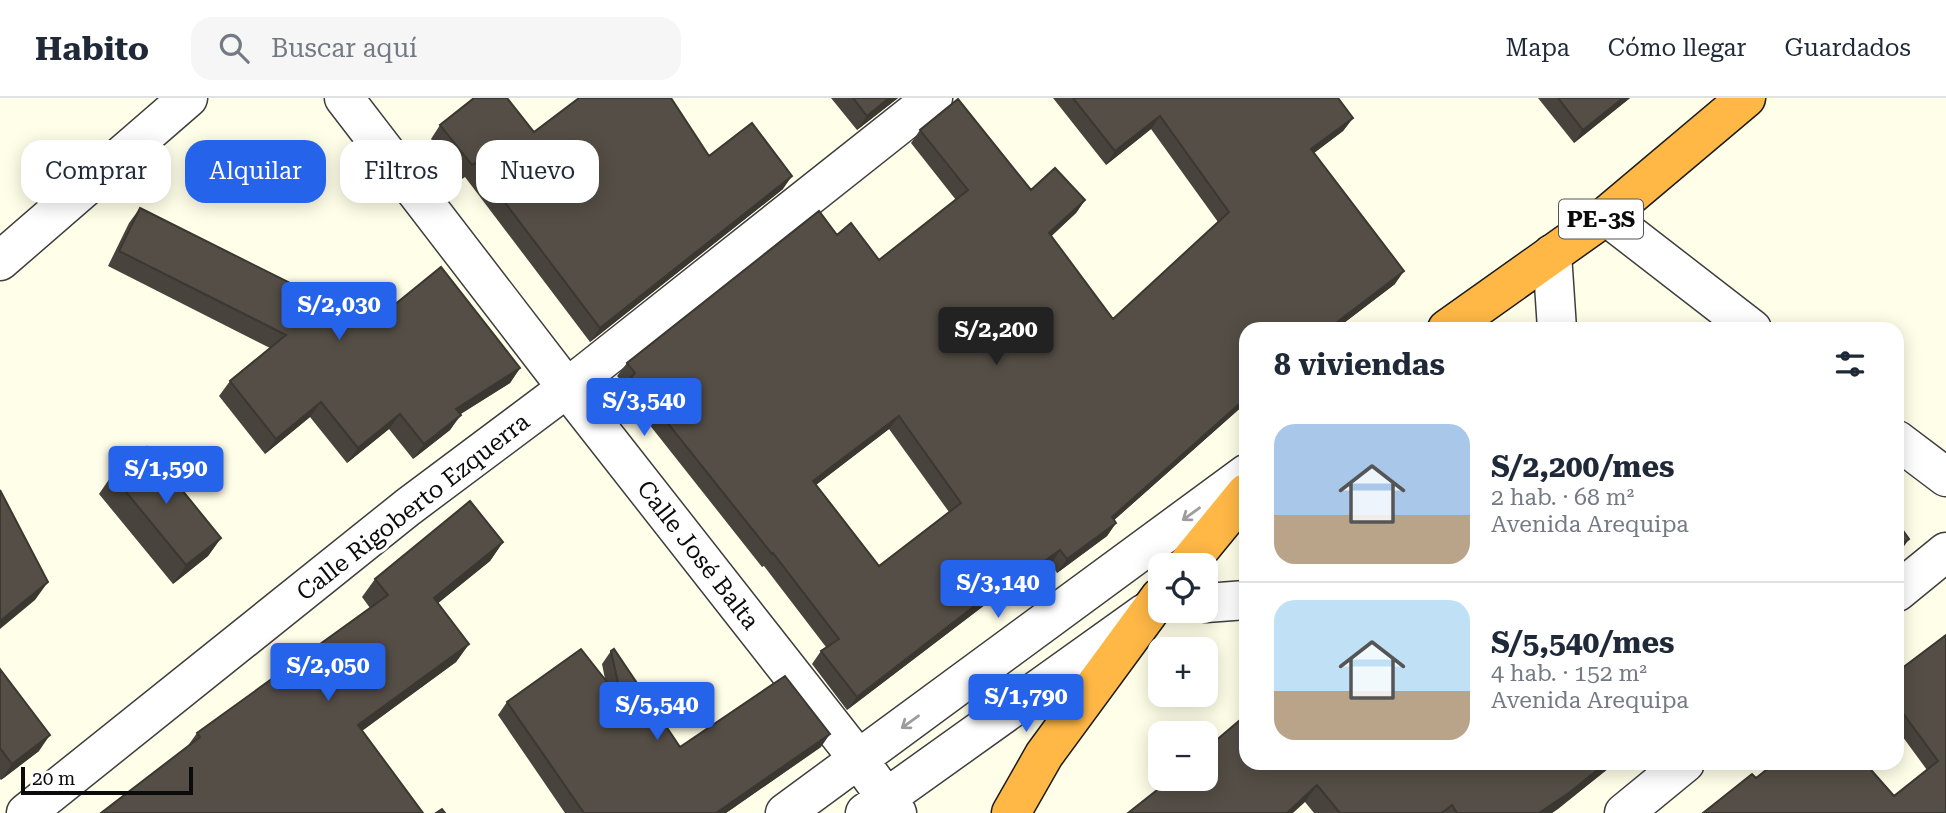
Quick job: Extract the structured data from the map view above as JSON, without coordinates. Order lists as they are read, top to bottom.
{
  "streets": {
    "highway": ["PE-3S"],
    "street": ["Calle Rigoberto Ezquerra", "Calle José Balta"]
  },
  "crossings": [
    ["Calle Rigoberto Ezquerra", "Calle José Balta"]
  ],
  "scale_bar": "20 m",
  "page": {
    "header": "Habito",
    "search": "Buscar aquí",
    "nav": ["Mapa", "Cómo llegar", "Guardados"],
    "chip": [
      "Comprar",
      "Alquilar",
      "Filtros",
      "Nuevo"
    ],
    "price": [
      "S/2,030",
      "S/2,200",
      "S/3,540",
      "S/1,590",
      "S/3,140",
      "S/2,050",
      "S/1,790",
      "S/5,540"
    ],
    "heading": "8 viviendas",
    "list": [
      {
        "name": "S/2,200/mes",
        "note": "2 hab. · 68 m² · Avenida Arequipa"
      },
      {
        "name": "S/5,540/mes",
        "note": "4 hab. · 152 m² · Avenida Arequipa"
      }
    ],
    "map_buttons": ["+", "−"],
    "scale": "20 m"
  }
}
